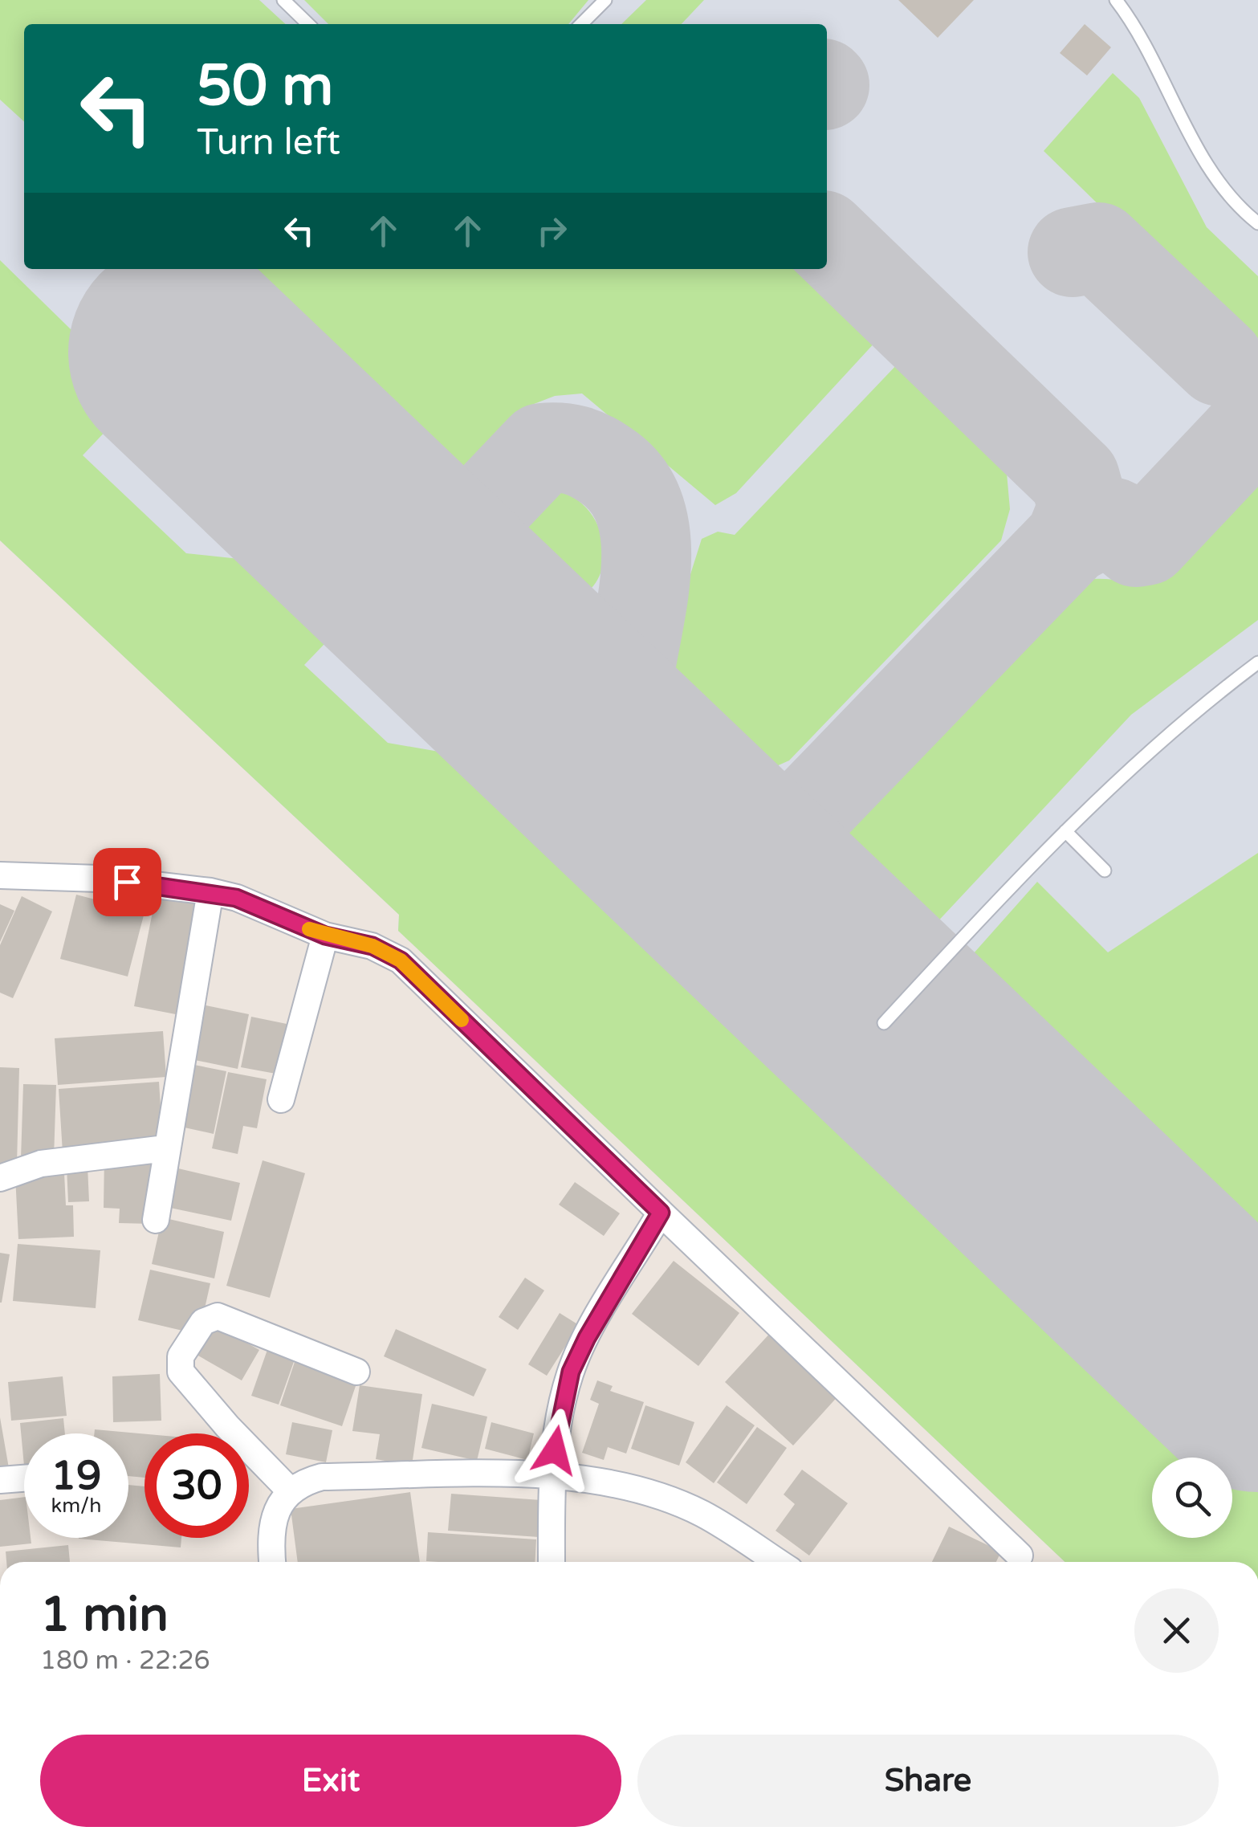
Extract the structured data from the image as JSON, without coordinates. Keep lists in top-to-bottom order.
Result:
{
  "page": {
    "turn": ["50 m", "Turn left"],
    "speed": "19 km/h",
    "limit": "30",
    "heading": ["1 min", "180 m · 22:26"],
    "buttons": ["Exit", "Share"]
  }
}
